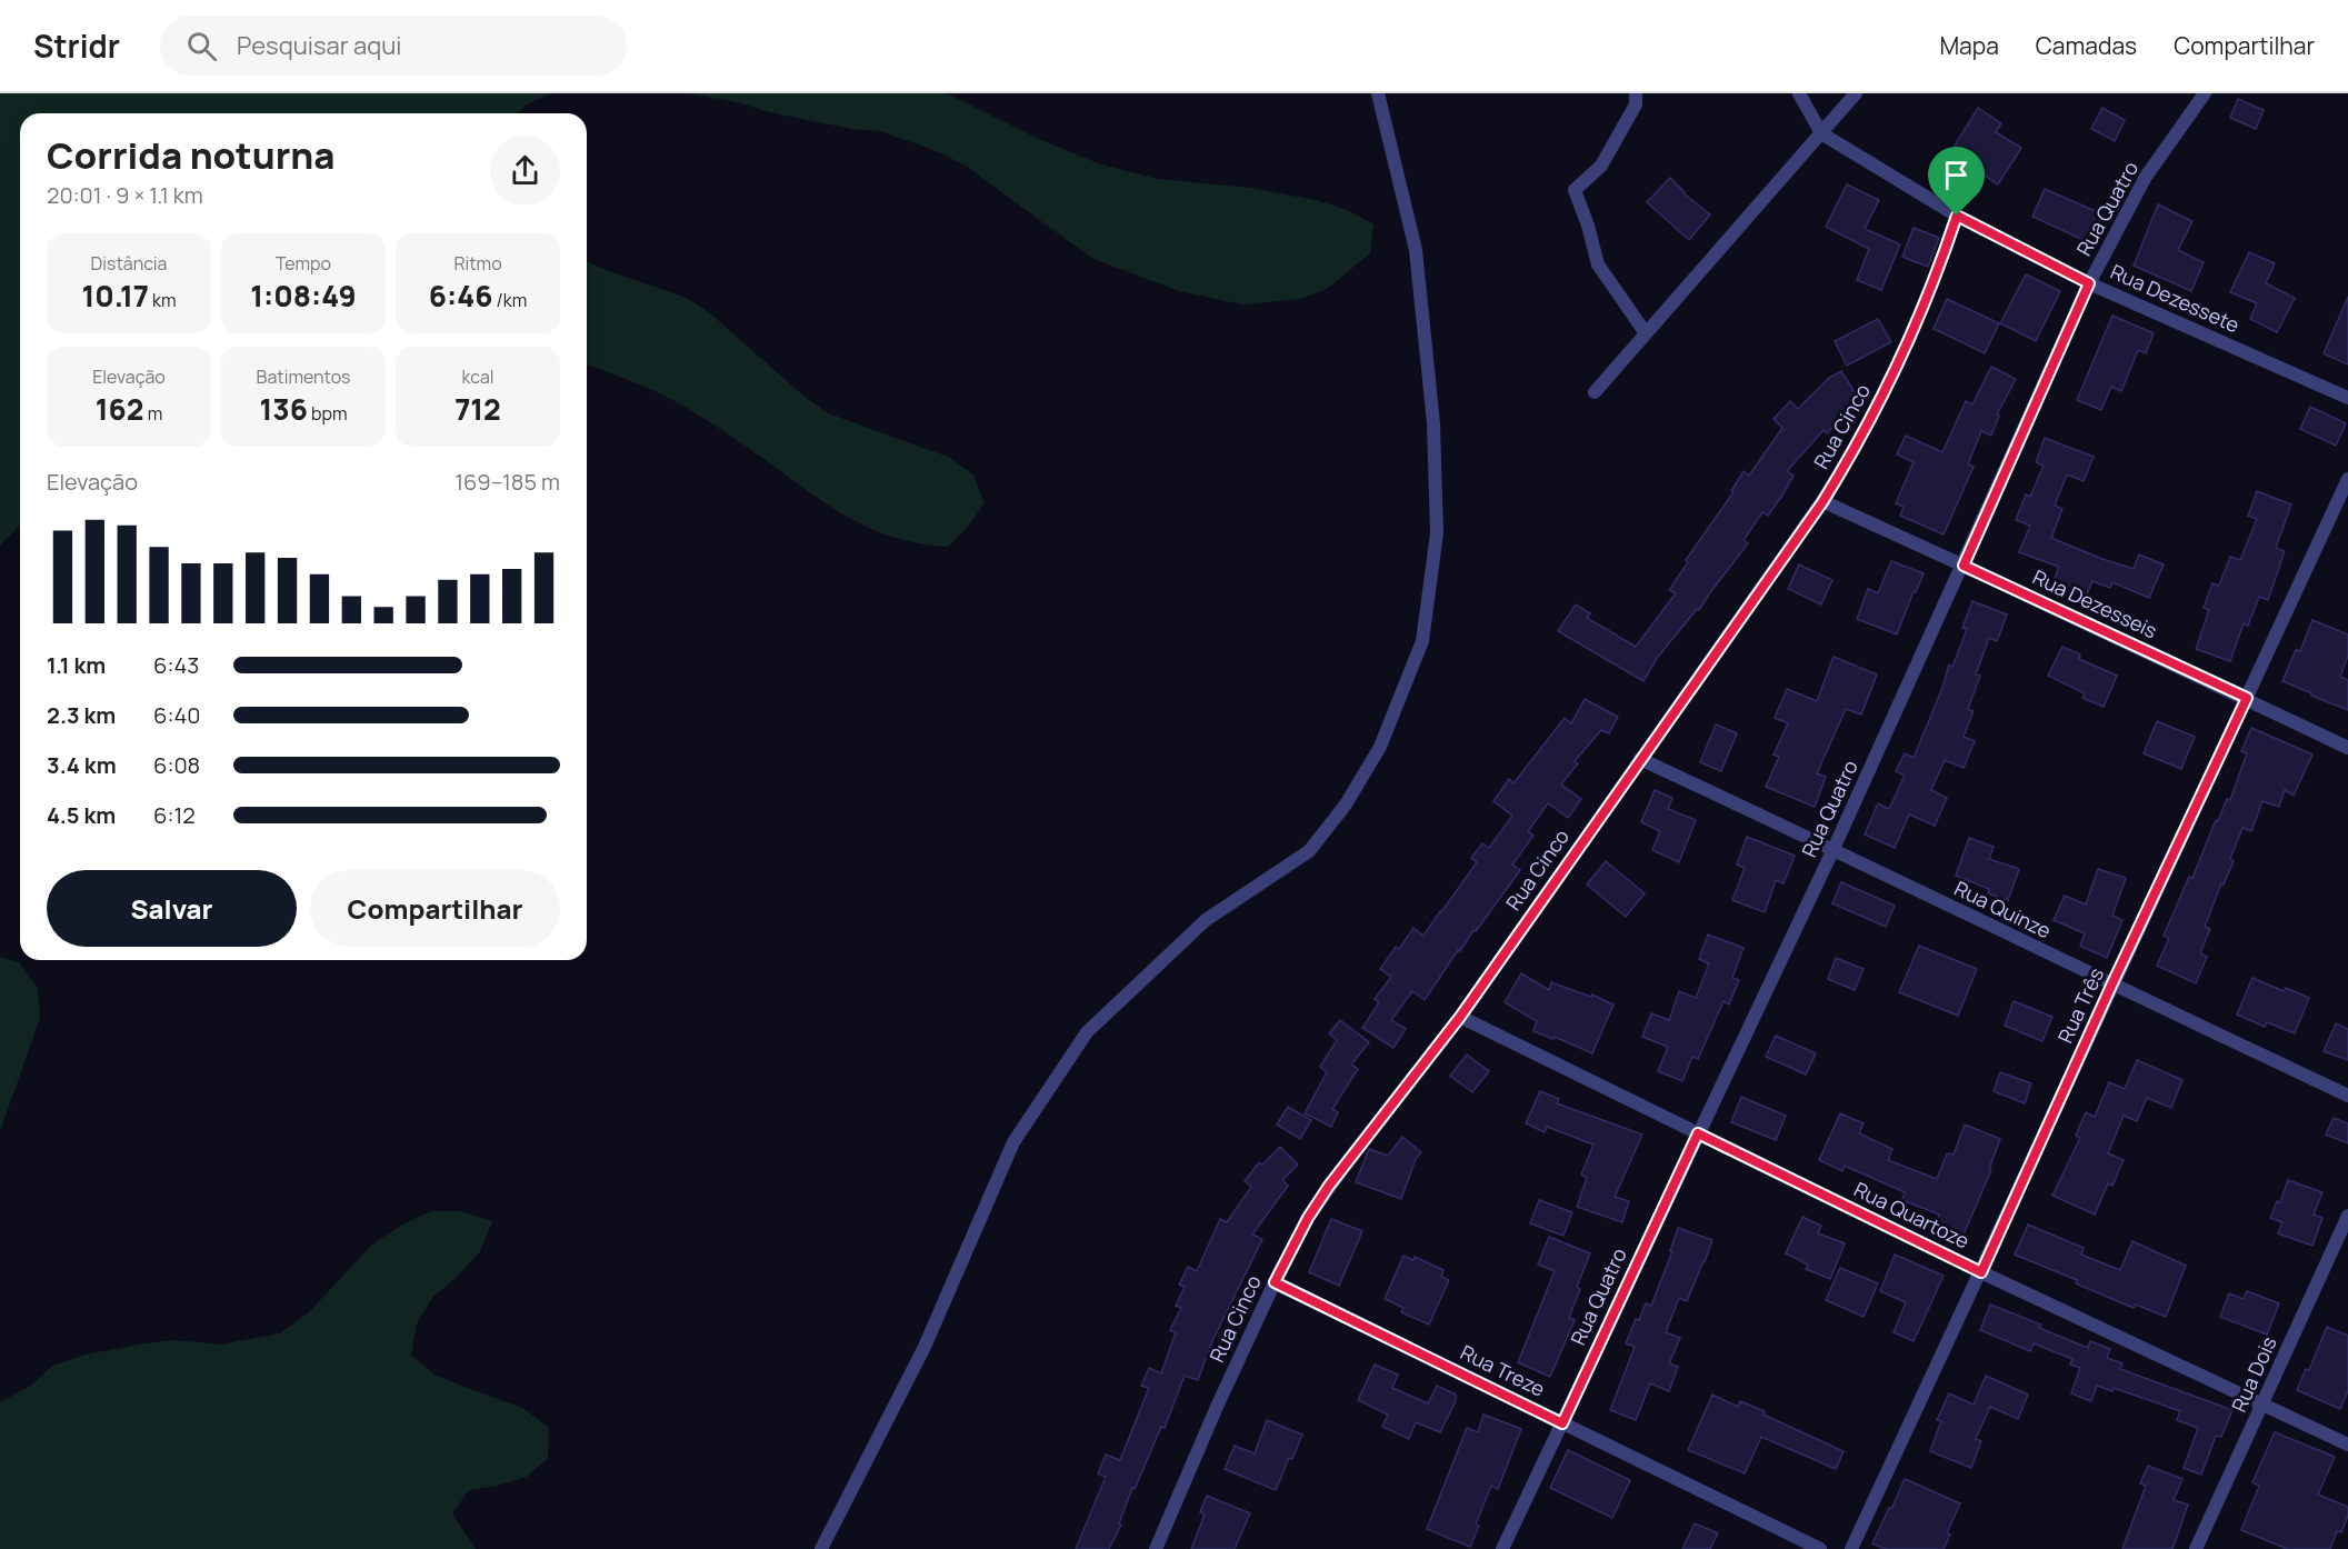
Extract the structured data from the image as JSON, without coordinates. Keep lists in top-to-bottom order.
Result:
{
  "streets": {
    "street": [
      "Rua Quatro",
      "Rua Dezessete",
      "Rua Cinco",
      "Rua Dezesseis",
      "Rua Quinze",
      "Rua Três",
      "Rua Quartoze",
      "Rua Treze",
      "Rua Dois"
    ]
  },
  "crossings": [
    ["Rua Quatro", "Rua Dezessete"],
    ["Rua Quatro", "Rua Dezesseis"],
    ["Rua Quatro", "Rua Quinze"],
    ["Rua Quatro", "Rua Quartoze"],
    ["Rua Quatro", "Rua Treze"],
    ["Rua Dezessete", "Rua Cinco"],
    ["Rua Cinco", "Rua Dezesseis"],
    ["Rua Cinco", "Rua Quinze"],
    ["Rua Cinco", "Rua Quartoze"],
    ["Rua Cinco", "Rua Treze"],
    ["Rua Dezesseis", "Rua Três"],
    ["Rua Quinze", "Rua Três"],
    ["Rua Três", "Rua Quartoze"],
    ["Rua Quartoze", "Rua Dois"]
  ],
  "page": {
    "header": "Stridr",
    "search": "Pesquisar aqui",
    "nav": ["Mapa", "Camadas", "Compartilhar"],
    "heading": ["Corrida noturna", "20:01 · 9 × 1.1 km"],
    "stats": [
      ["Distância", "10.17 km"],
      ["Tempo", "1:08:49"],
      ["Ritmo", "6:46 /km"],
      ["Elevação", "162 m"],
      ["Batimentos", "136 bpm"],
      ["kcal", "712"]
    ],
    "chart": ["Elevação", "169–185 m"],
    "list": [
      {
        "name": "1.1 km",
        "note": "6:43"
      },
      {
        "name": "2.3 km",
        "note": "6:40"
      },
      {
        "name": "3.4 km",
        "note": "6:08"
      },
      {
        "name": "4.5 km",
        "note": "6:12"
      }
    ],
    "buttons": ["Salvar", "Compartilhar"]
  }
}
